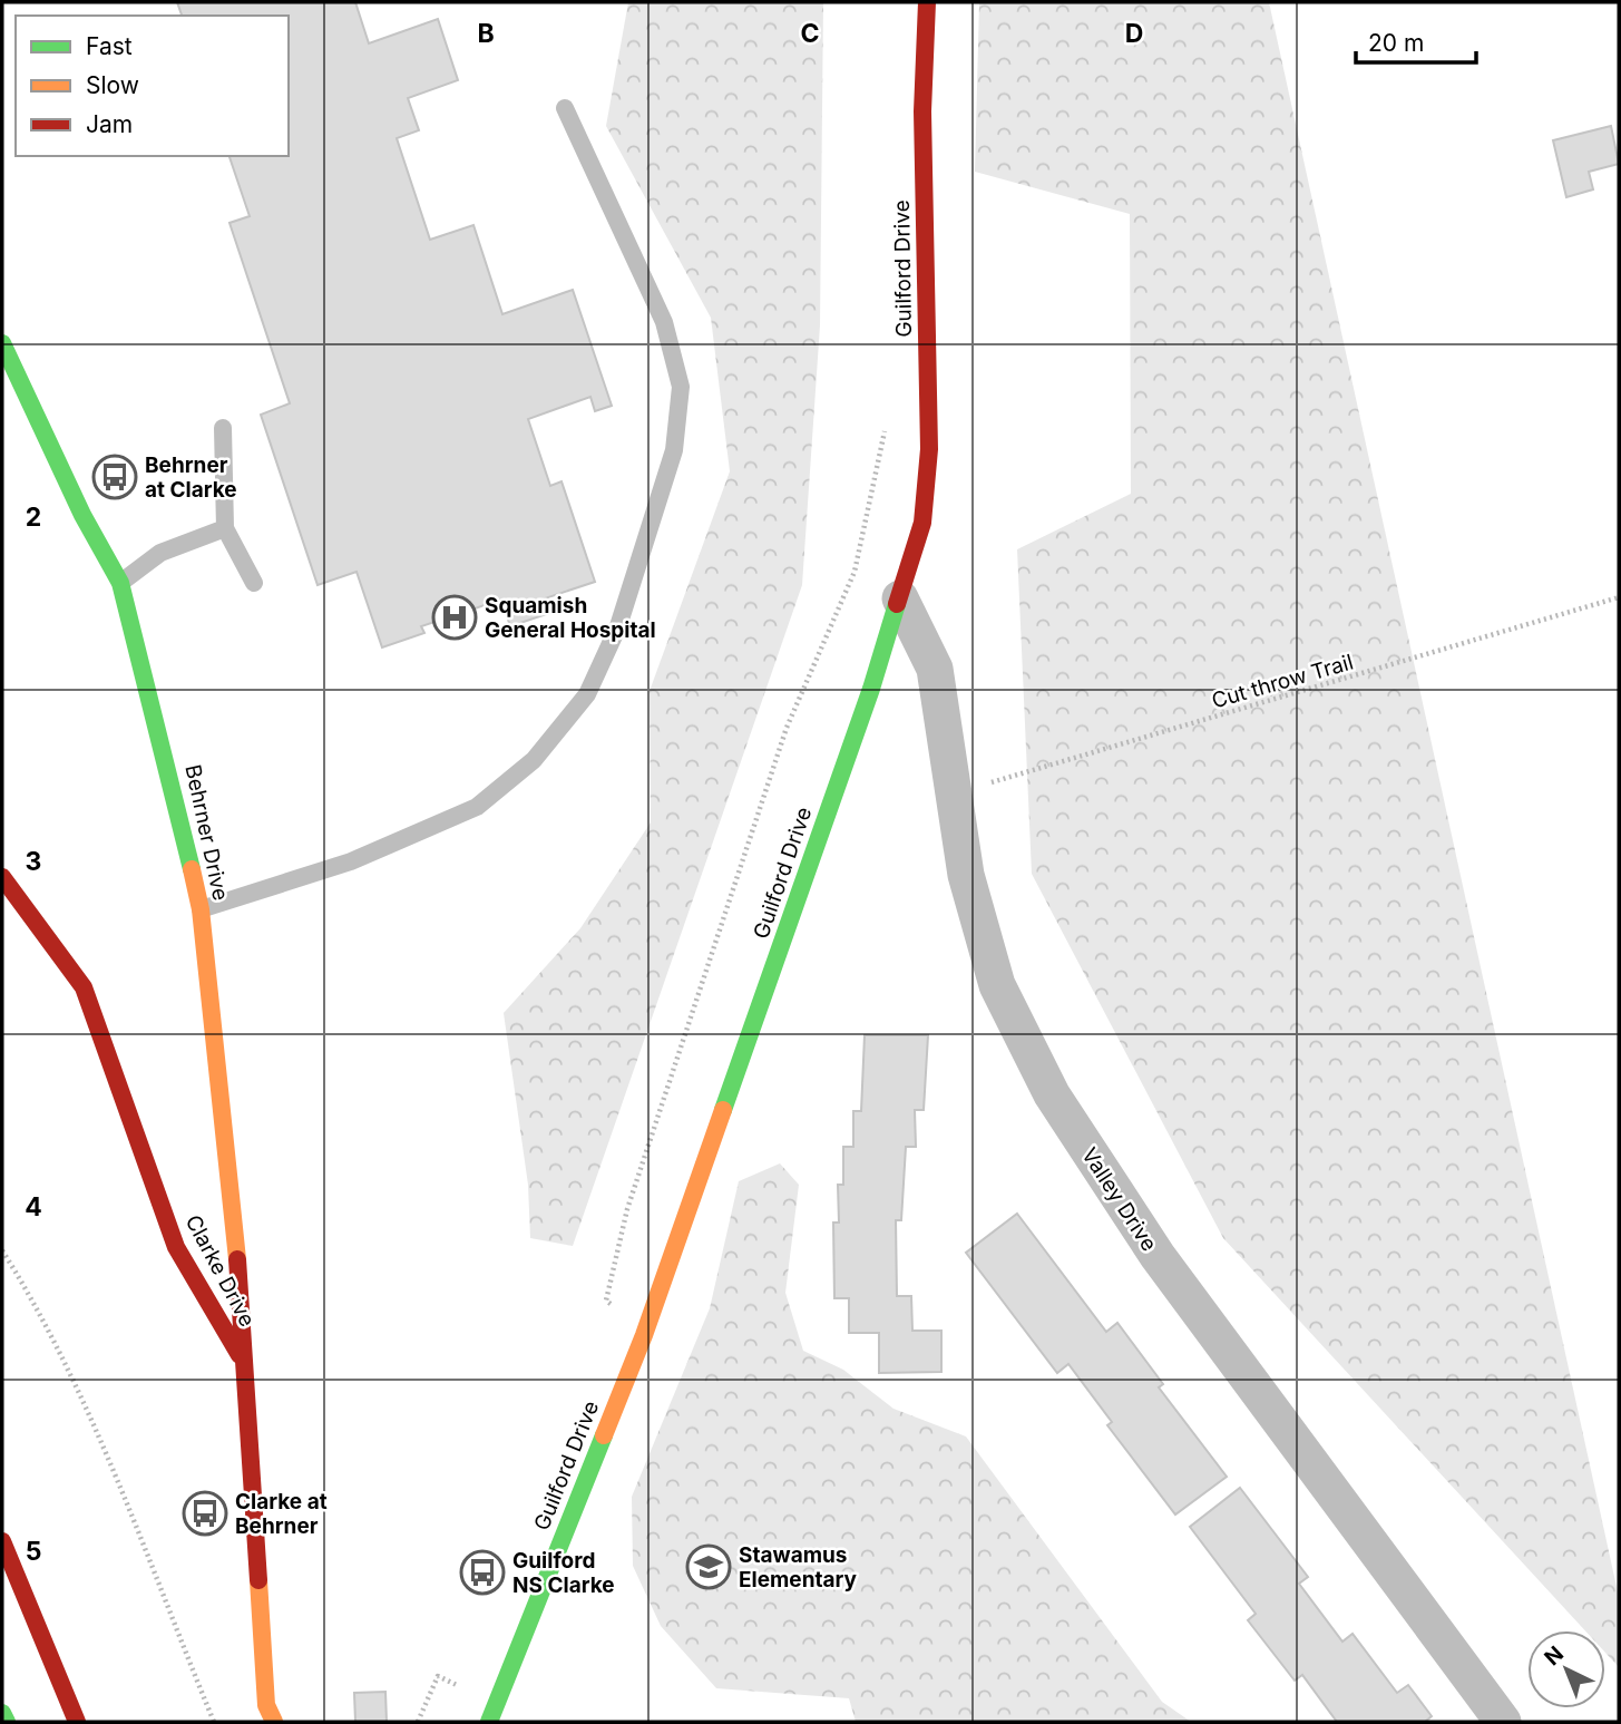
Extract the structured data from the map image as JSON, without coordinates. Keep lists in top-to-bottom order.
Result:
{
  "streets": {
    "main road": ["Guilford Drive", "Behrner Drive", "Clarke Drive"],
    "street": ["Valley Drive"],
    "path": ["Cut throw Trail"]
  },
  "crossings": [
    ["Guilford Drive", "Valley Drive"],
    ["Cut throw Trail", "Valley Drive"],
    ["Behrner Drive", "Clarke Drive"]
  ],
  "places": {
    "bus stop": ["Behrner at Clarke", "Clarke at Behrner", "Guilford NS Clarke"],
    "hospital": ["Squamish General Hospital"],
    "school or university": ["Stawamus Elementary"]
  },
  "legend": ["Fast", "Slow", "Jam"],
  "scale_bar": "20 m",
  "north": "top left",
  "grid": {
    "columns": ["B", "C", "D"],
    "rows": [
      "2",
      "3",
      "4",
      "5"
    ]
  }
}
